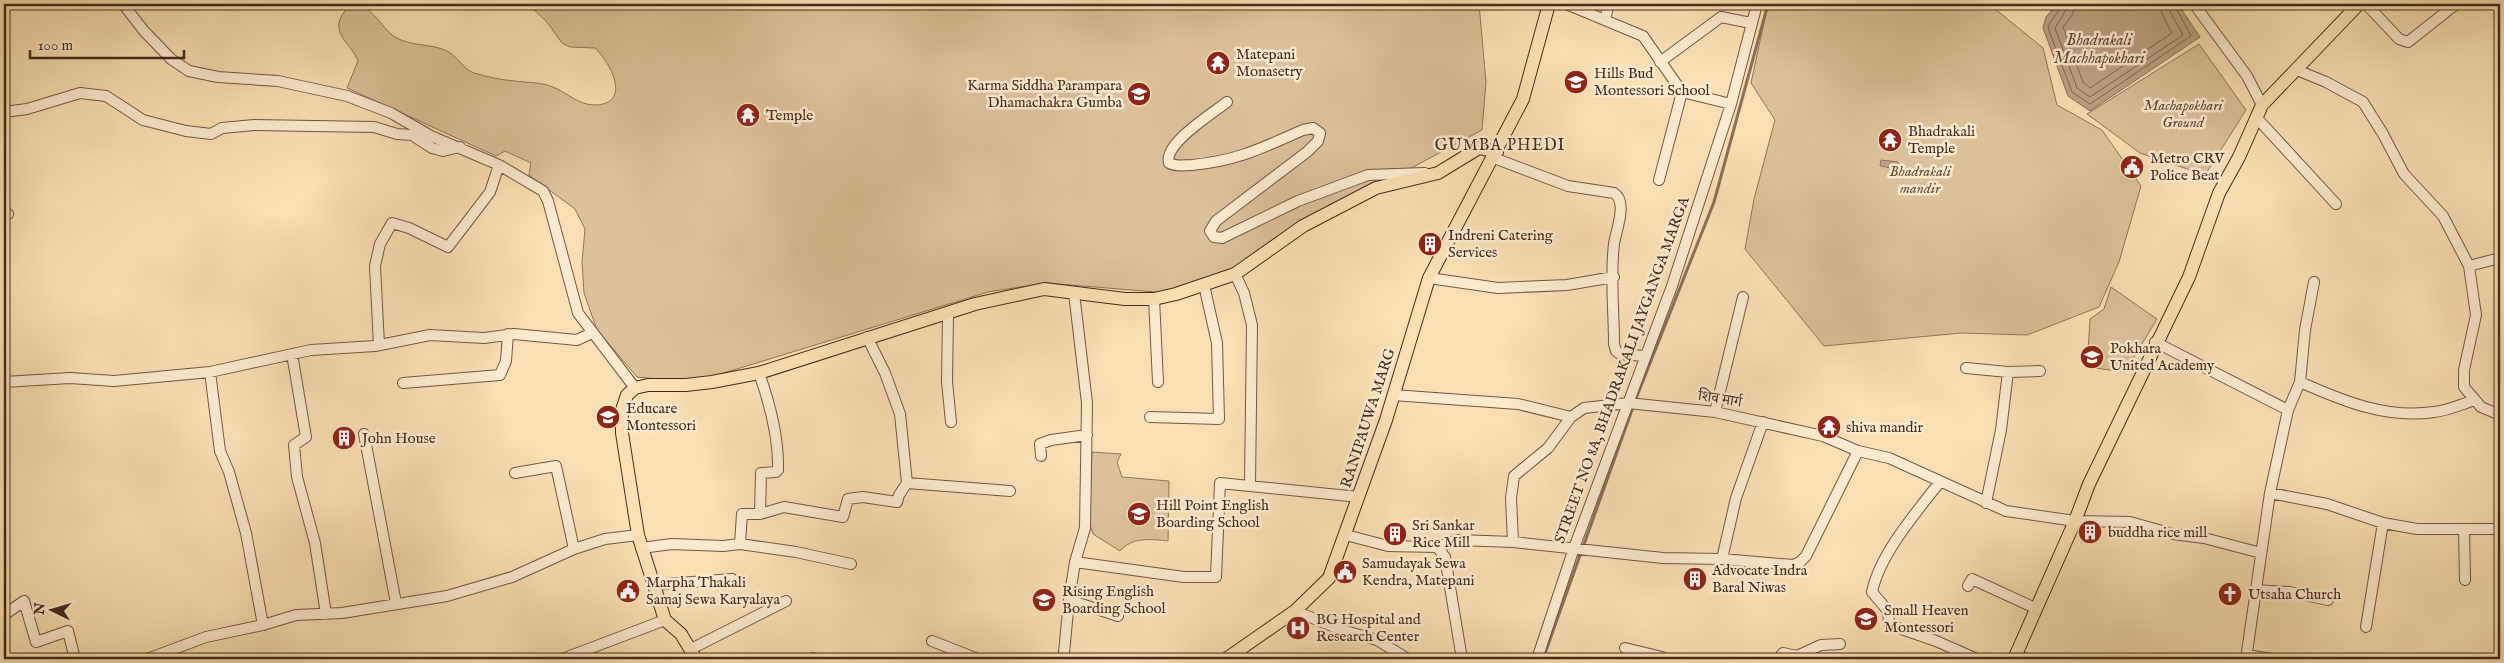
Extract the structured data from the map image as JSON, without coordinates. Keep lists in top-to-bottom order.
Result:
{
  "streets": {
    "main road": ["RANIPAUWA MARG"],
    "street": ["STREET NO 8A, BHADRAKALI JAYGANGA MARGA", "शिव मार्ग"]
  },
  "crossings": [
    ["STREET NO 8A, BHADRAKALI JAYGANGA MARGA", "शिव मार्ग"]
  ],
  "districts": ["GUMBA PHEDI"],
  "water": ["Bhadrakali Machhapokhari"],
  "parks": ["Machapokhari Ground", "Bhadrakali mandir"],
  "places": {
    "temple": [
      "Matepani Monasetry",
      "Temple",
      "Bhadrakali Temple",
      "shiva mandir"
    ],
    "school or university": [
      "Hills Bud Montessori School",
      "Karma Siddha Parampara Dhamachakra Gumba",
      "Pokhara United Academy",
      "Educare Montessori",
      "Hill Point English Boarding School",
      "Rising English Boarding School",
      "Small Heaven Montessori"
    ],
    "public building": ["Metro CRV Police Beat", "Samudayak Sewa Kendra, Matepani", "Marpha Thakali Samaj Sewa Karyalaya"],
    "building": [
      "Indreni Catering Services",
      "John House",
      "buddha rice mill",
      "Sri Sankar Rice Mill",
      "Advocate Indra Baral Niwas"
    ],
    "church": ["Utsaha Church"],
    "hospital": ["BG Hospital and Research Center"]
  },
  "scale_bar": "100 m",
  "north": "left"
}
